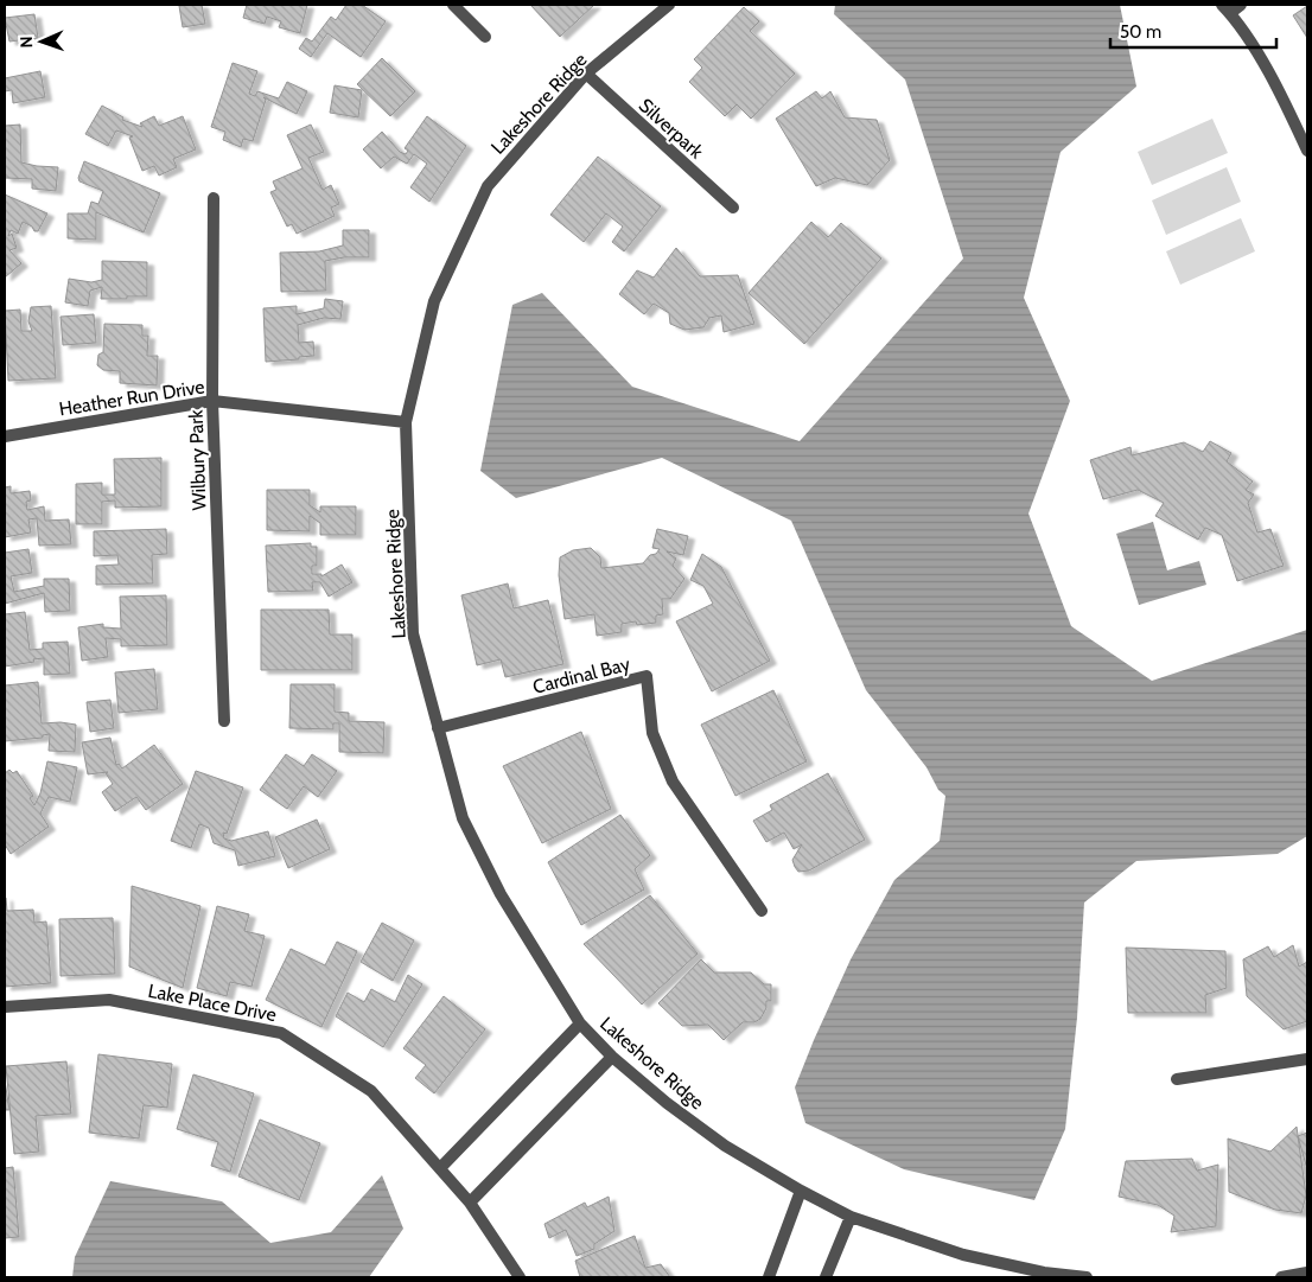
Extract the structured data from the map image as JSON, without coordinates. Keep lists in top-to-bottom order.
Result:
{
  "streets": {
    "street": [
      "Lakeshore Ridge",
      "Silverpark",
      "Heather Run Drive",
      "Wilbury Park",
      "Cardinal Bay",
      "Lake Place Drive"
    ]
  },
  "crossings": [
    ["Lakeshore Ridge", "Silverpark"],
    ["Lakeshore Ridge", "Heather Run Drive"],
    ["Lakeshore Ridge", "Cardinal Bay"],
    ["Heather Run Drive", "Wilbury Park"]
  ],
  "scale_bar": "50 m",
  "north": "left"
}
